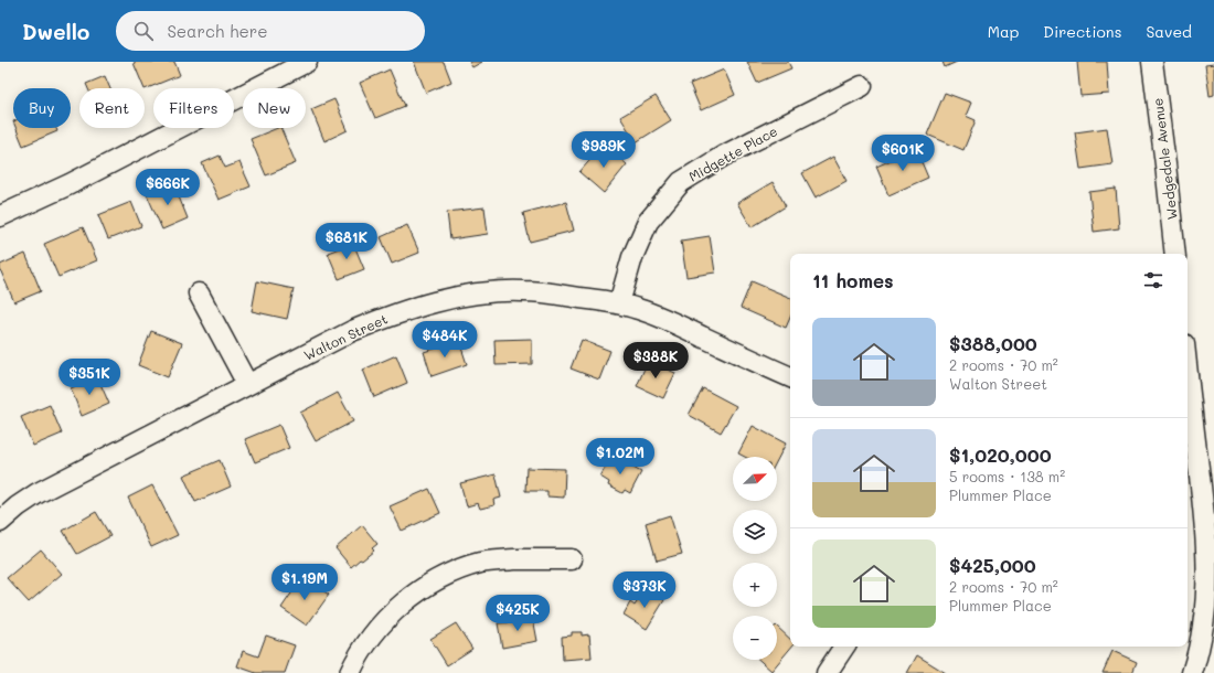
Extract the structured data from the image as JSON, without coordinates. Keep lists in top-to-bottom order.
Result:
{
  "streets": {
    "street": ["Midgette Place", "Wedgedale Avenue", "Walton Street"]
  },
  "crossings": [
    ["Midgette Place", "Walton Street"]
  ],
  "north": "top right",
  "page": {
    "header": "Dwello",
    "search": "Search here",
    "nav": ["Map", "Directions", "Saved"],
    "chip": [
      "Buy",
      "Rent",
      "Filters",
      "New"
    ],
    "price": [
      "$989K",
      "$601K",
      "$666K",
      "$681K",
      "$484K",
      "$388K",
      "$351K",
      "$1.02M",
      "$1.19M",
      "$373K",
      "$425K"
    ],
    "heading": "11 homes",
    "list": [
      {
        "name": "$388,000",
        "note": "2 rooms · 70 m² · Walton Street"
      },
      {
        "name": "$1,020,000",
        "note": "5 rooms · 138 m² · Plummer Place"
      },
      {
        "name": "$425,000",
        "note": "2 rooms · 70 m² · Plummer Place"
      }
    ],
    "map_buttons": ["+", "−"]
  }
}
